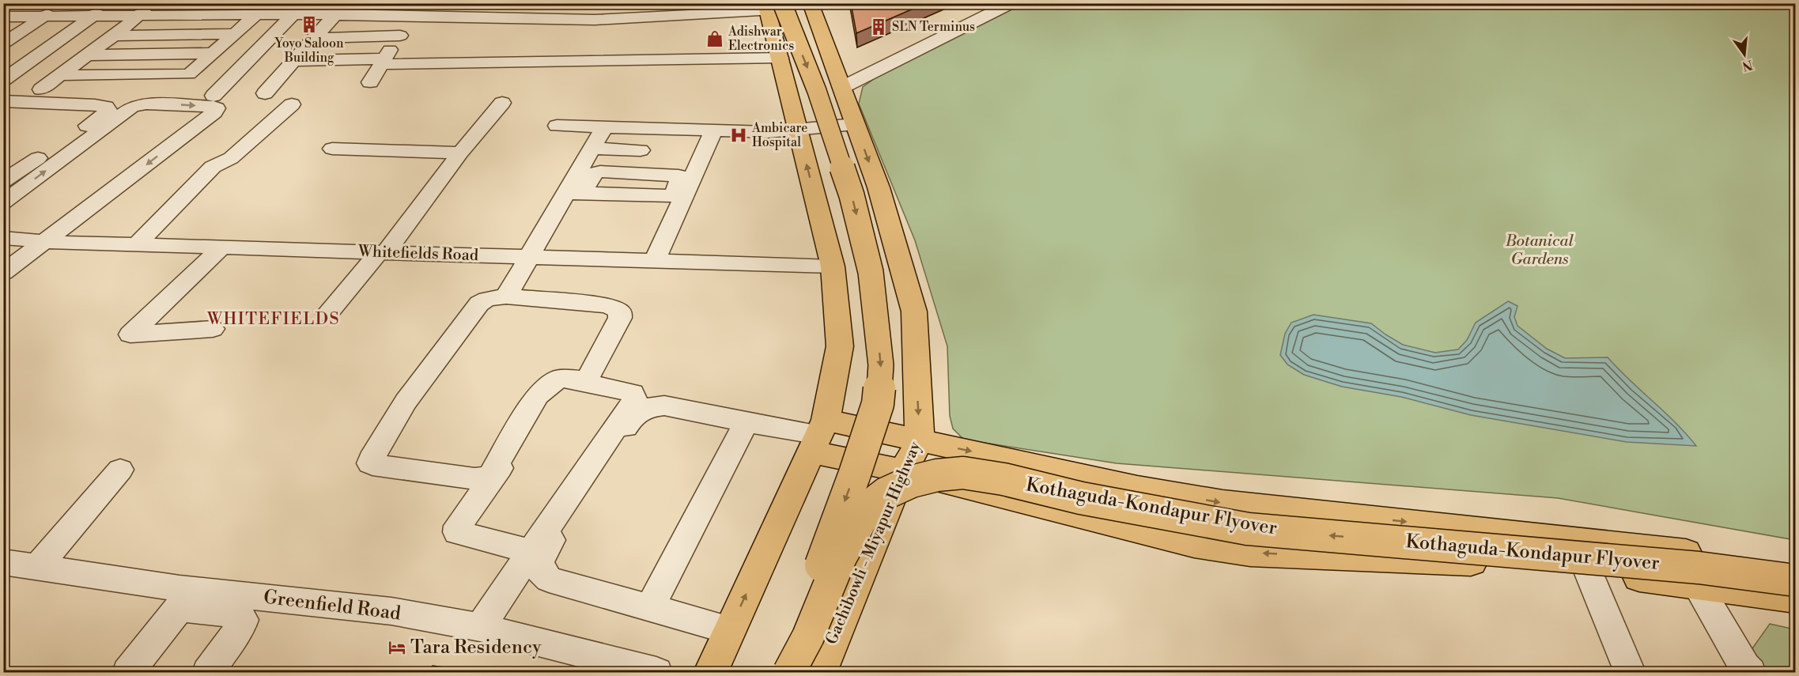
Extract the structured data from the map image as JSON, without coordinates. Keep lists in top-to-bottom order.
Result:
{
  "streets": {
    "main road": ["Kothaguda-Kondapur Flyover", "Gachibowli - Miyapur Highway"],
    "street": ["Whitefields Road", "Greenfield Road"]
  },
  "districts": ["WHITEFIELDS"],
  "parks": ["Botanical Gardens"],
  "places": {
    "building": ["Yoyo Saloon Building", "SLN Terminus"],
    "shop": ["Adishwar Electronics"],
    "hospital": ["Ambicare Hospital"],
    "hotel": ["Tara Residency"]
  },
  "north": "bottom"
}
